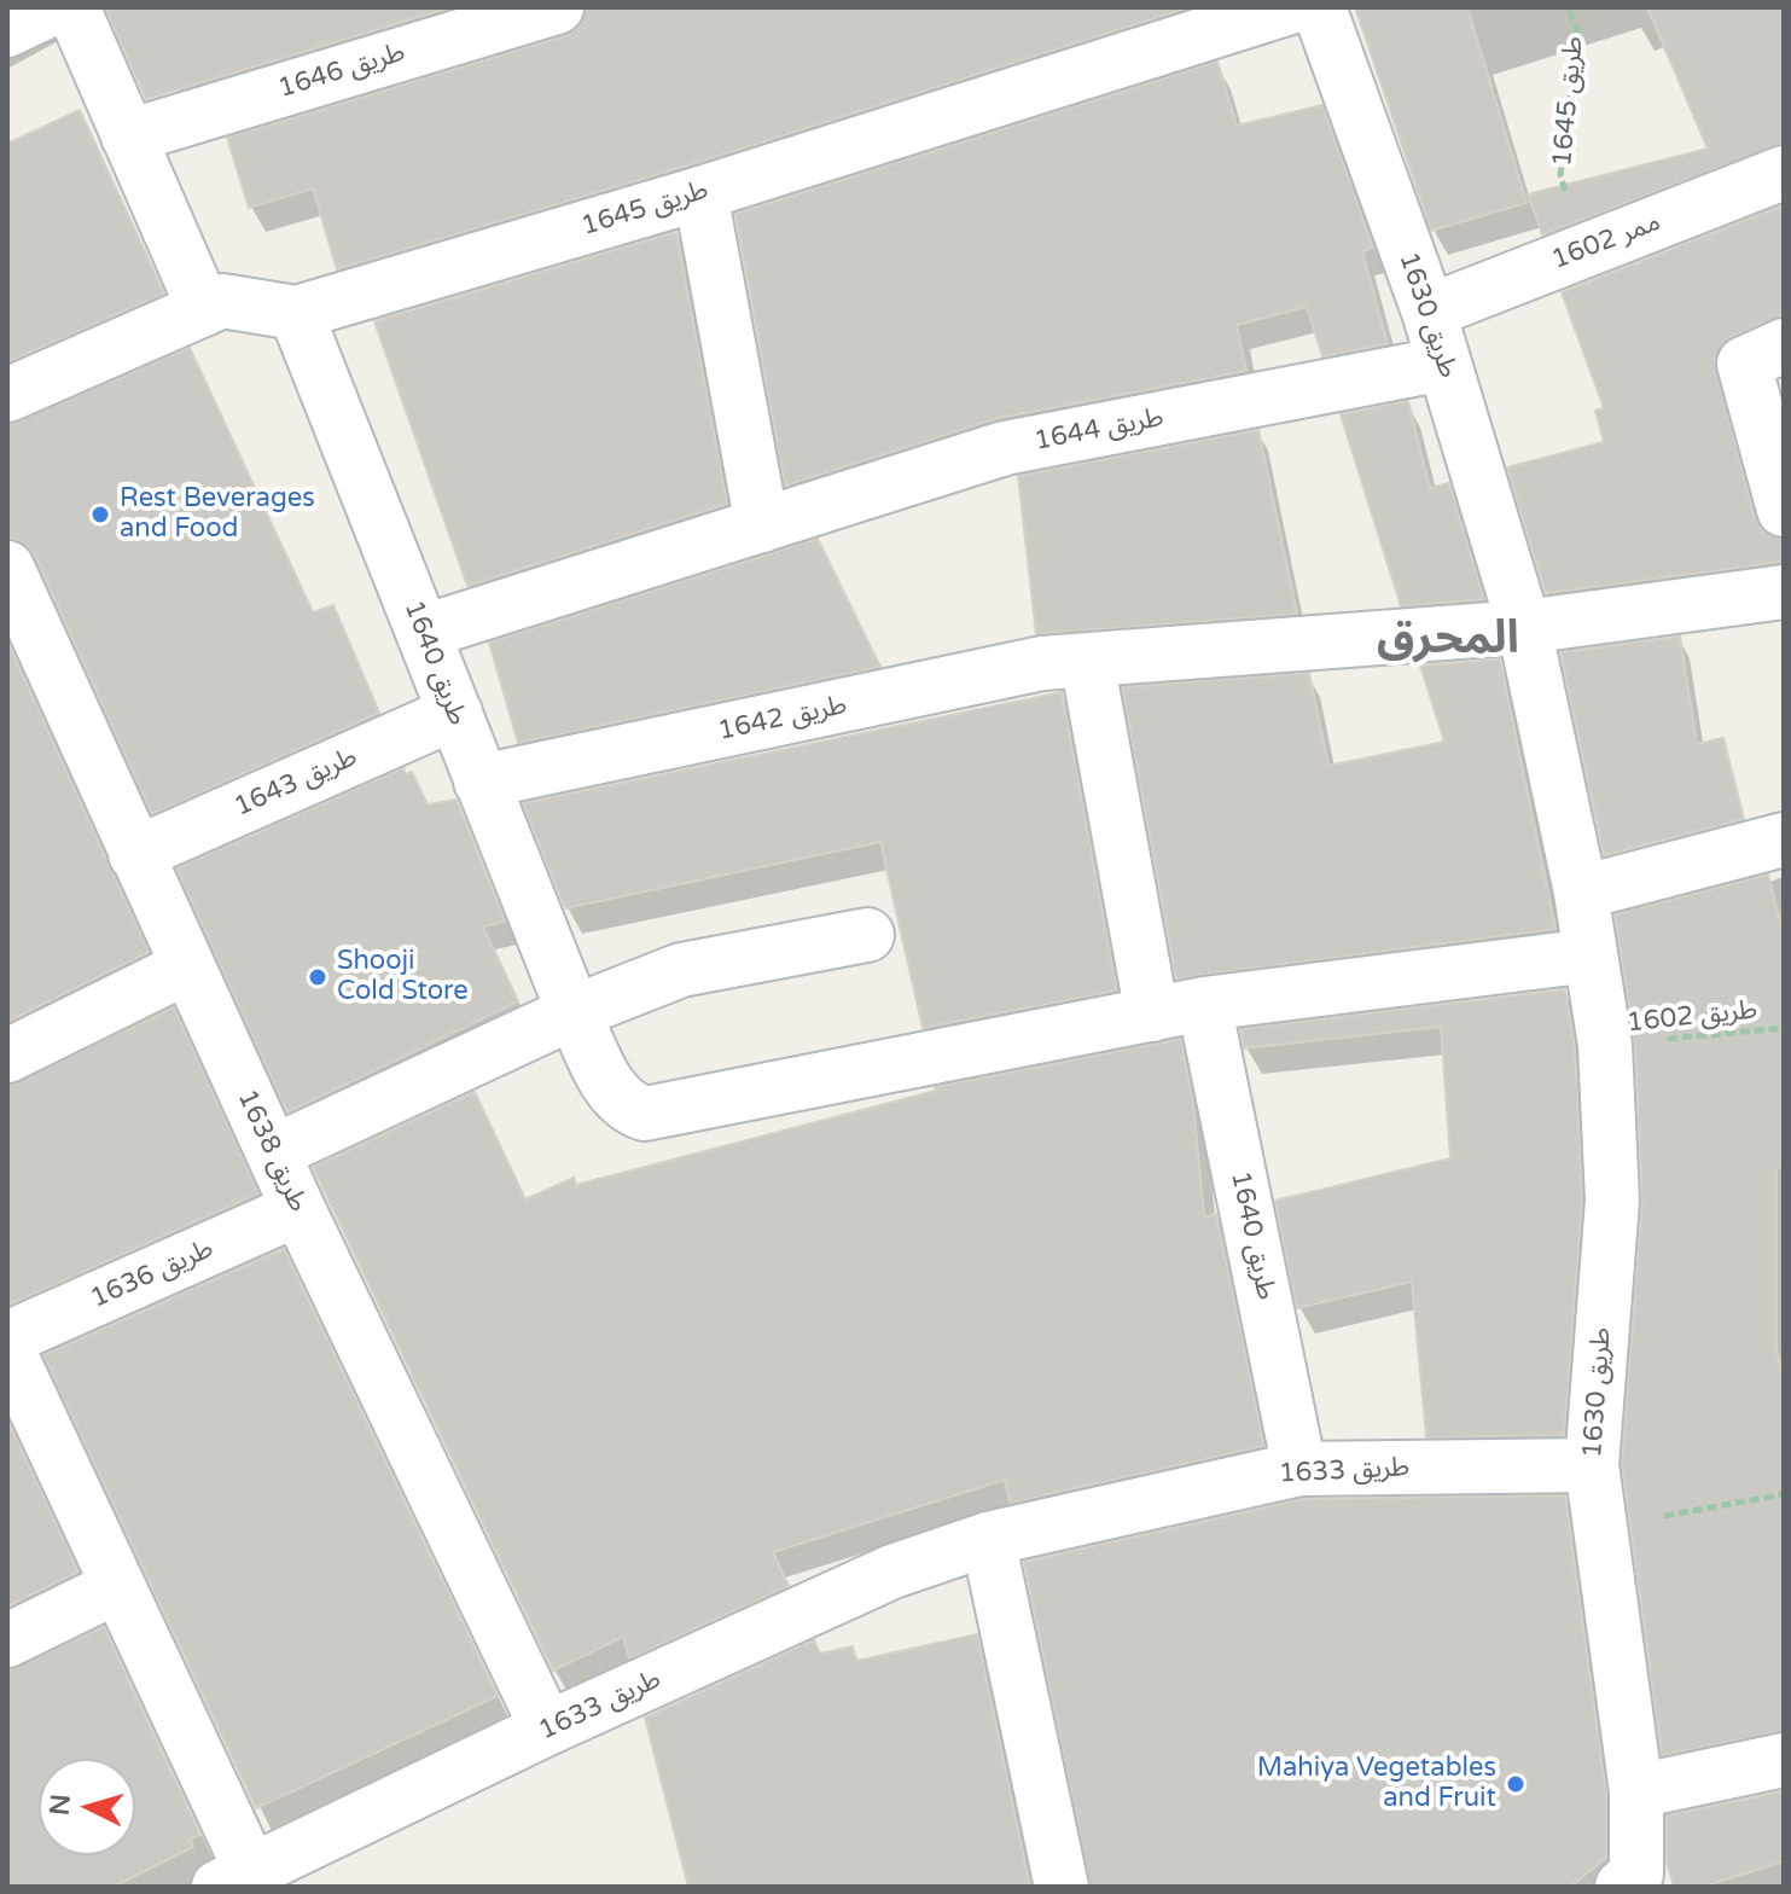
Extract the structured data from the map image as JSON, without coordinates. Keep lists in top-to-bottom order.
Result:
{
  "streets": {
    "street": [
      "طريق 1646",
      "طريق 1645",
      "ممر 1602",
      "طريق 1630",
      "طريق 1644",
      "طريق 1640",
      "طريق 1642",
      "طريق 1643",
      "طريق 1638",
      "طريق 1636",
      "طريق 1633"
    ],
    "path": ["طريق 1602"]
  },
  "crossings": [
    ["طريق 1645", "ممر 1602"],
    ["طريق 1645", "طريق 1640"],
    ["ممر 1602", "طريق 1630"],
    ["طريق 1630", "طريق 1644"],
    ["طريق 1630", "طريق 1640"],
    ["طريق 1630", "طريق 1642"],
    ["طريق 1630", "طريق 1602"],
    ["طريق 1630", "طريق 1633"],
    ["طريق 1644", "طريق 1640"],
    ["طريق 1640", "طريق 1642"],
    ["طريق 1640", "طريق 1643"],
    ["طريق 1640", "طريق 1633"],
    ["طريق 1643", "طريق 1638"],
    ["طريق 1638", "طريق 1636"],
    ["طريق 1638", "طريق 1633"]
  ],
  "districts": ["المحرق"],
  "places": ["Rest Beverages and Food", "Shooji Cold Store", "Mahiya Vegetables and Fruit"],
  "north": "left"
}
